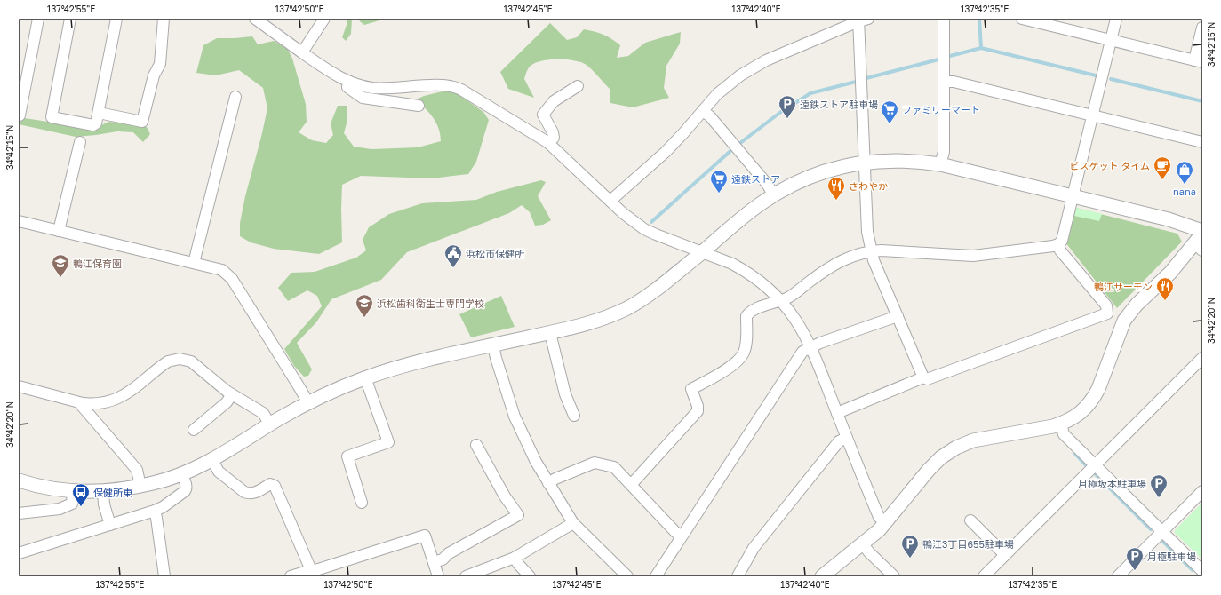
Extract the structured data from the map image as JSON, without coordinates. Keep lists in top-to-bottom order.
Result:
{
  "places": {
    "parking": [
      "遠鉄ストア駐車場",
      "月極坂本駐車場",
      "鴨江3丁目655駐車場",
      "月極駐車場"
    ],
    "supermarket": ["ファミリーマート", "遠鉄ストア"],
    "cafe": ["ビスケット タイム"],
    "shop": ["nana"],
    "restaurant": ["さわやか", "鴨江サーモン"],
    "public building": ["浜松市保健所"],
    "school or university": ["鴨江保育園", "浜松歯科衛生士専門学校"],
    "bus stop": ["保健所東"]
  },
  "coordinates": [
    "137°42'55\"E",
    "137°42'50\"E",
    "137°42'45\"E",
    "137°42'40\"E",
    "137°42'35\"E",
    "34°42'15\"N",
    "34°42'20\"N"
  ]
}
